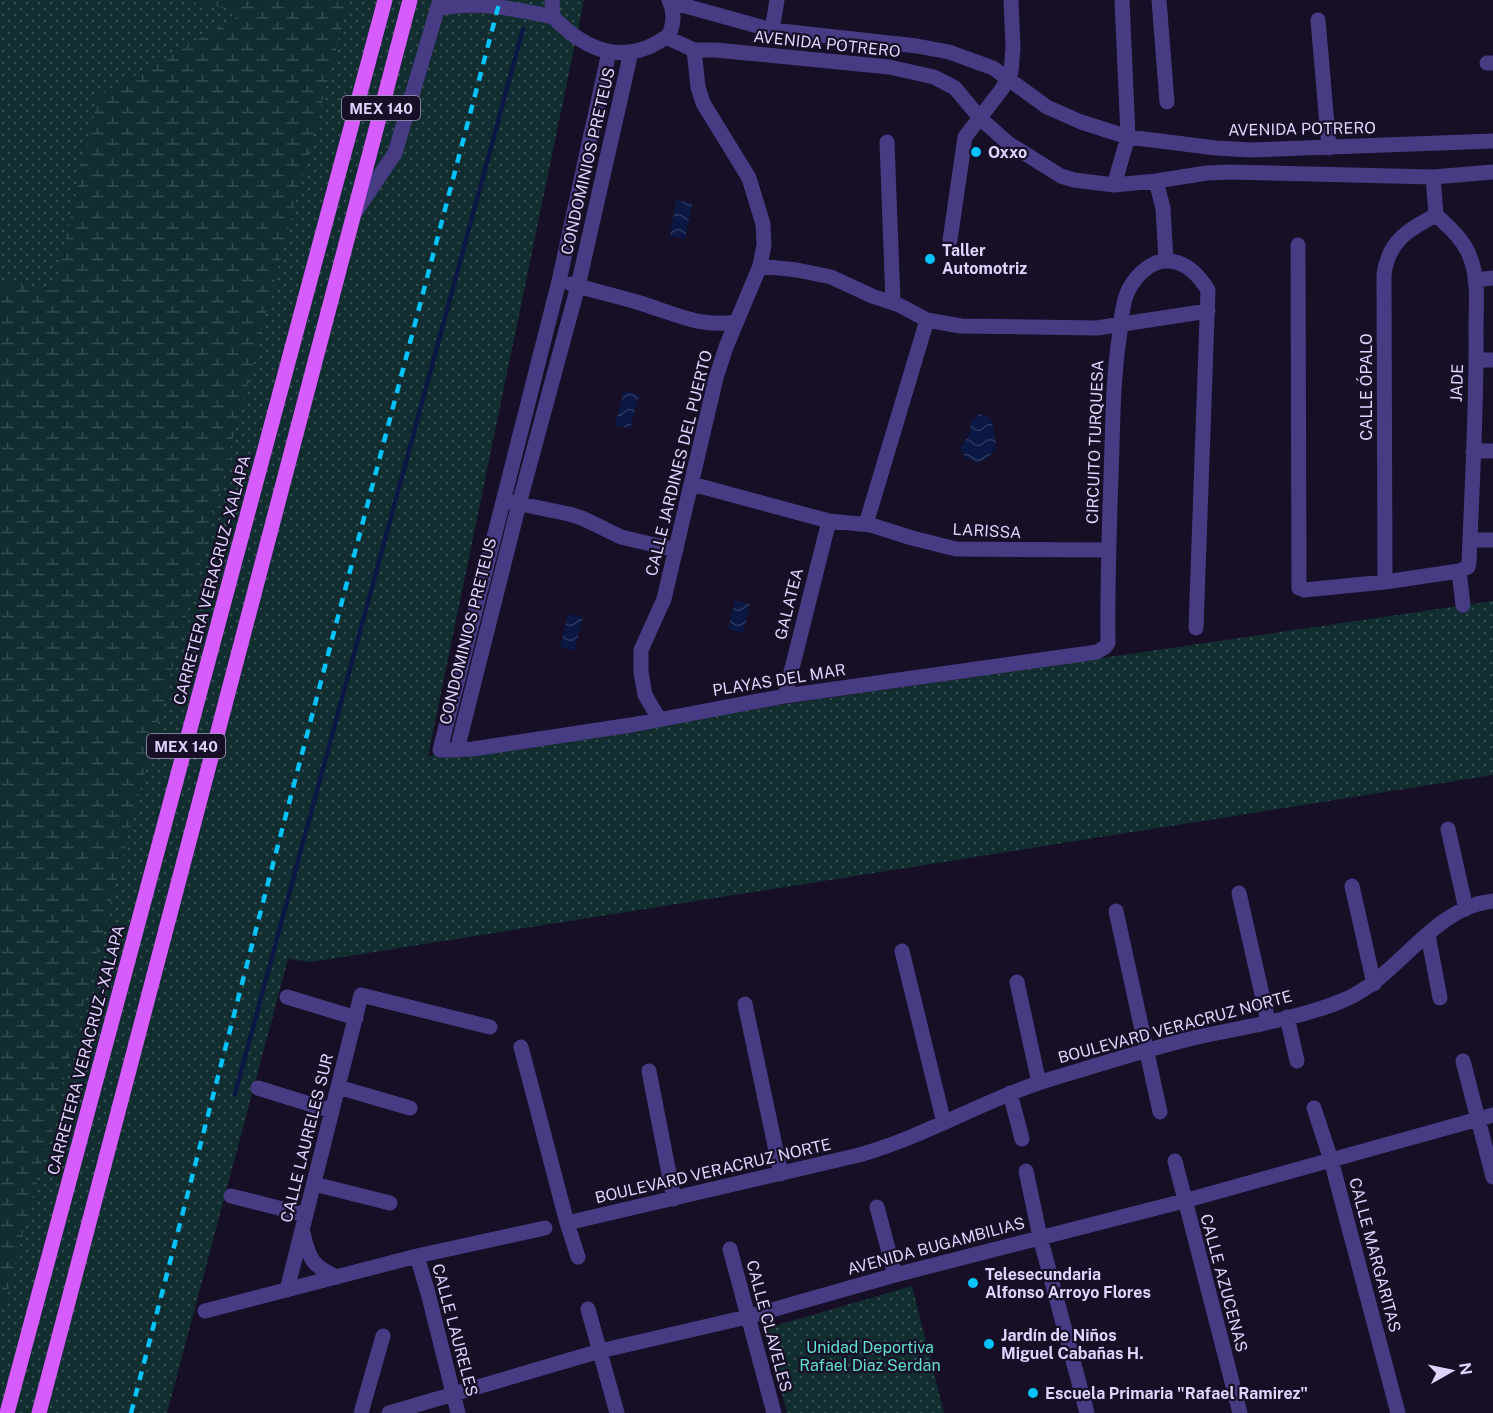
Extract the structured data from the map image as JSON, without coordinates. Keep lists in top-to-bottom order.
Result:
{
  "streets": {
    "main road": ["MEX 140", "CARRETERA VERACRUZ - XALAPA"],
    "street": [
      "AVENIDA POTRERO",
      "CONDOMINIOS PRETEUS",
      "JADE",
      "CALLE ÓPALO",
      "CIRCUITO TURQUESA",
      "CALLE JARDINES DEL PUERTO",
      "LARISSA",
      "GALATEA",
      "PLAYAS DEL MAR",
      "BOULEVARD VERACRUZ NORTE",
      "CALLE LAURELES SUR",
      "AVENIDA BUGAMBILIAS",
      "CALLE MARGARITAS",
      "CALLE AZUCENAS",
      "CALLE CLAVELES",
      "CALLE LAURELES"
    ]
  },
  "crossings": [
    ["AVENIDA POTRERO", "CALLE JARDINES DEL PUERTO"],
    ["CONDOMINIOS PRETEUS", "PLAYAS DEL MAR"],
    ["JADE", "CALLE ÓPALO"],
    ["CIRCUITO TURQUESA", "LARISSA"],
    ["CIRCUITO TURQUESA", "PLAYAS DEL MAR"],
    ["CALLE JARDINES DEL PUERTO", "LARISSA"],
    ["CALLE JARDINES DEL PUERTO", "PLAYAS DEL MAR"],
    ["LARISSA", "GALATEA"],
    ["GALATEA", "PLAYAS DEL MAR"],
    ["AVENIDA BUGAMBILIAS", "CALLE MARGARITAS"],
    ["AVENIDA BUGAMBILIAS", "CALLE AZUCENAS"],
    ["AVENIDA BUGAMBILIAS", "CALLE CLAVELES"],
    ["AVENIDA BUGAMBILIAS", "CALLE LAURELES"]
  ],
  "parks": ["Unidad Deportiva Rafael Diaz Serdan"],
  "places": [
    "Oxxo",
    "Taller Automotriz",
    "Telesecundaria Alfonso Arroyo Flores",
    "Jardín de Niños Miguel Cabañas H.",
    "Escuela Primaria \"Rafael Ramirez\""
  ],
  "north": "right"
}
